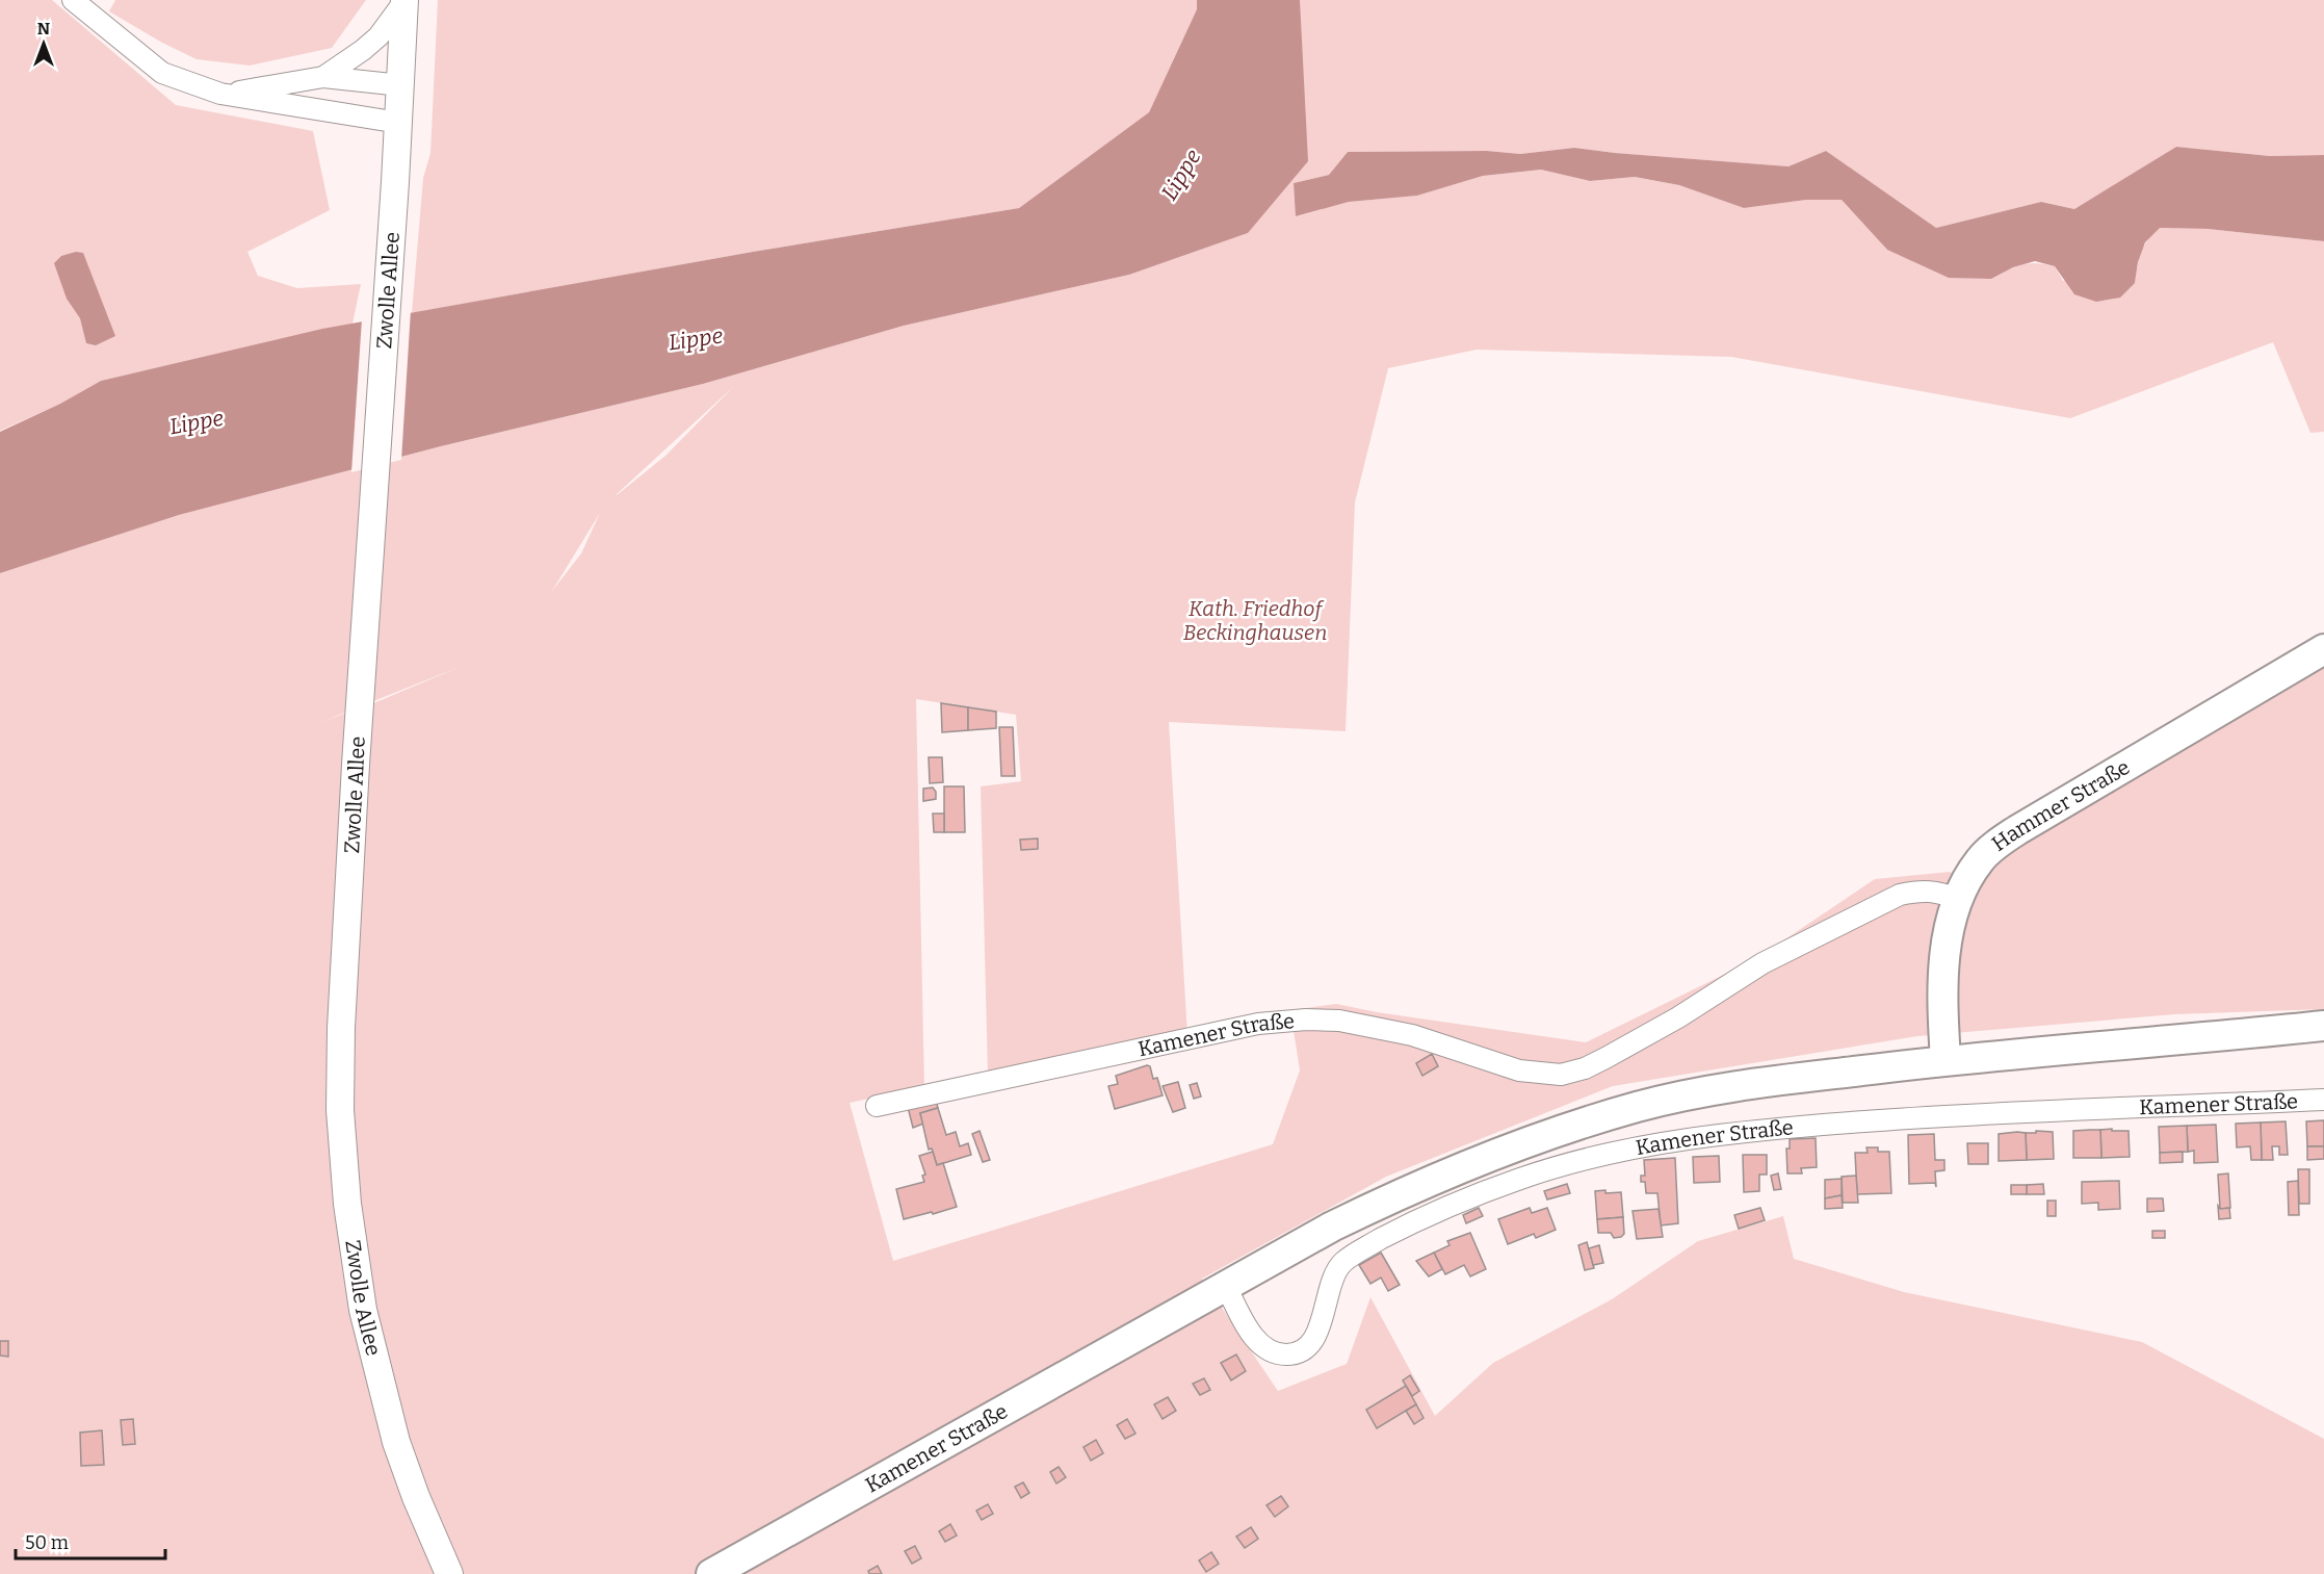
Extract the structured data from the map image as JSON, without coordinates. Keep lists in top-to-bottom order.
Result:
{
  "streets": {
    "main road": ["Hammer Straße", "Kamener Straße"],
    "street": ["Zwolle Allee"]
  },
  "crossings": [
    ["Hammer Straße", "Kamener Straße"]
  ],
  "water": ["Lippe"],
  "parks": ["Kath. Friedhof Beckinghausen"],
  "scale_bar": "50 m",
  "north": "top"
}
